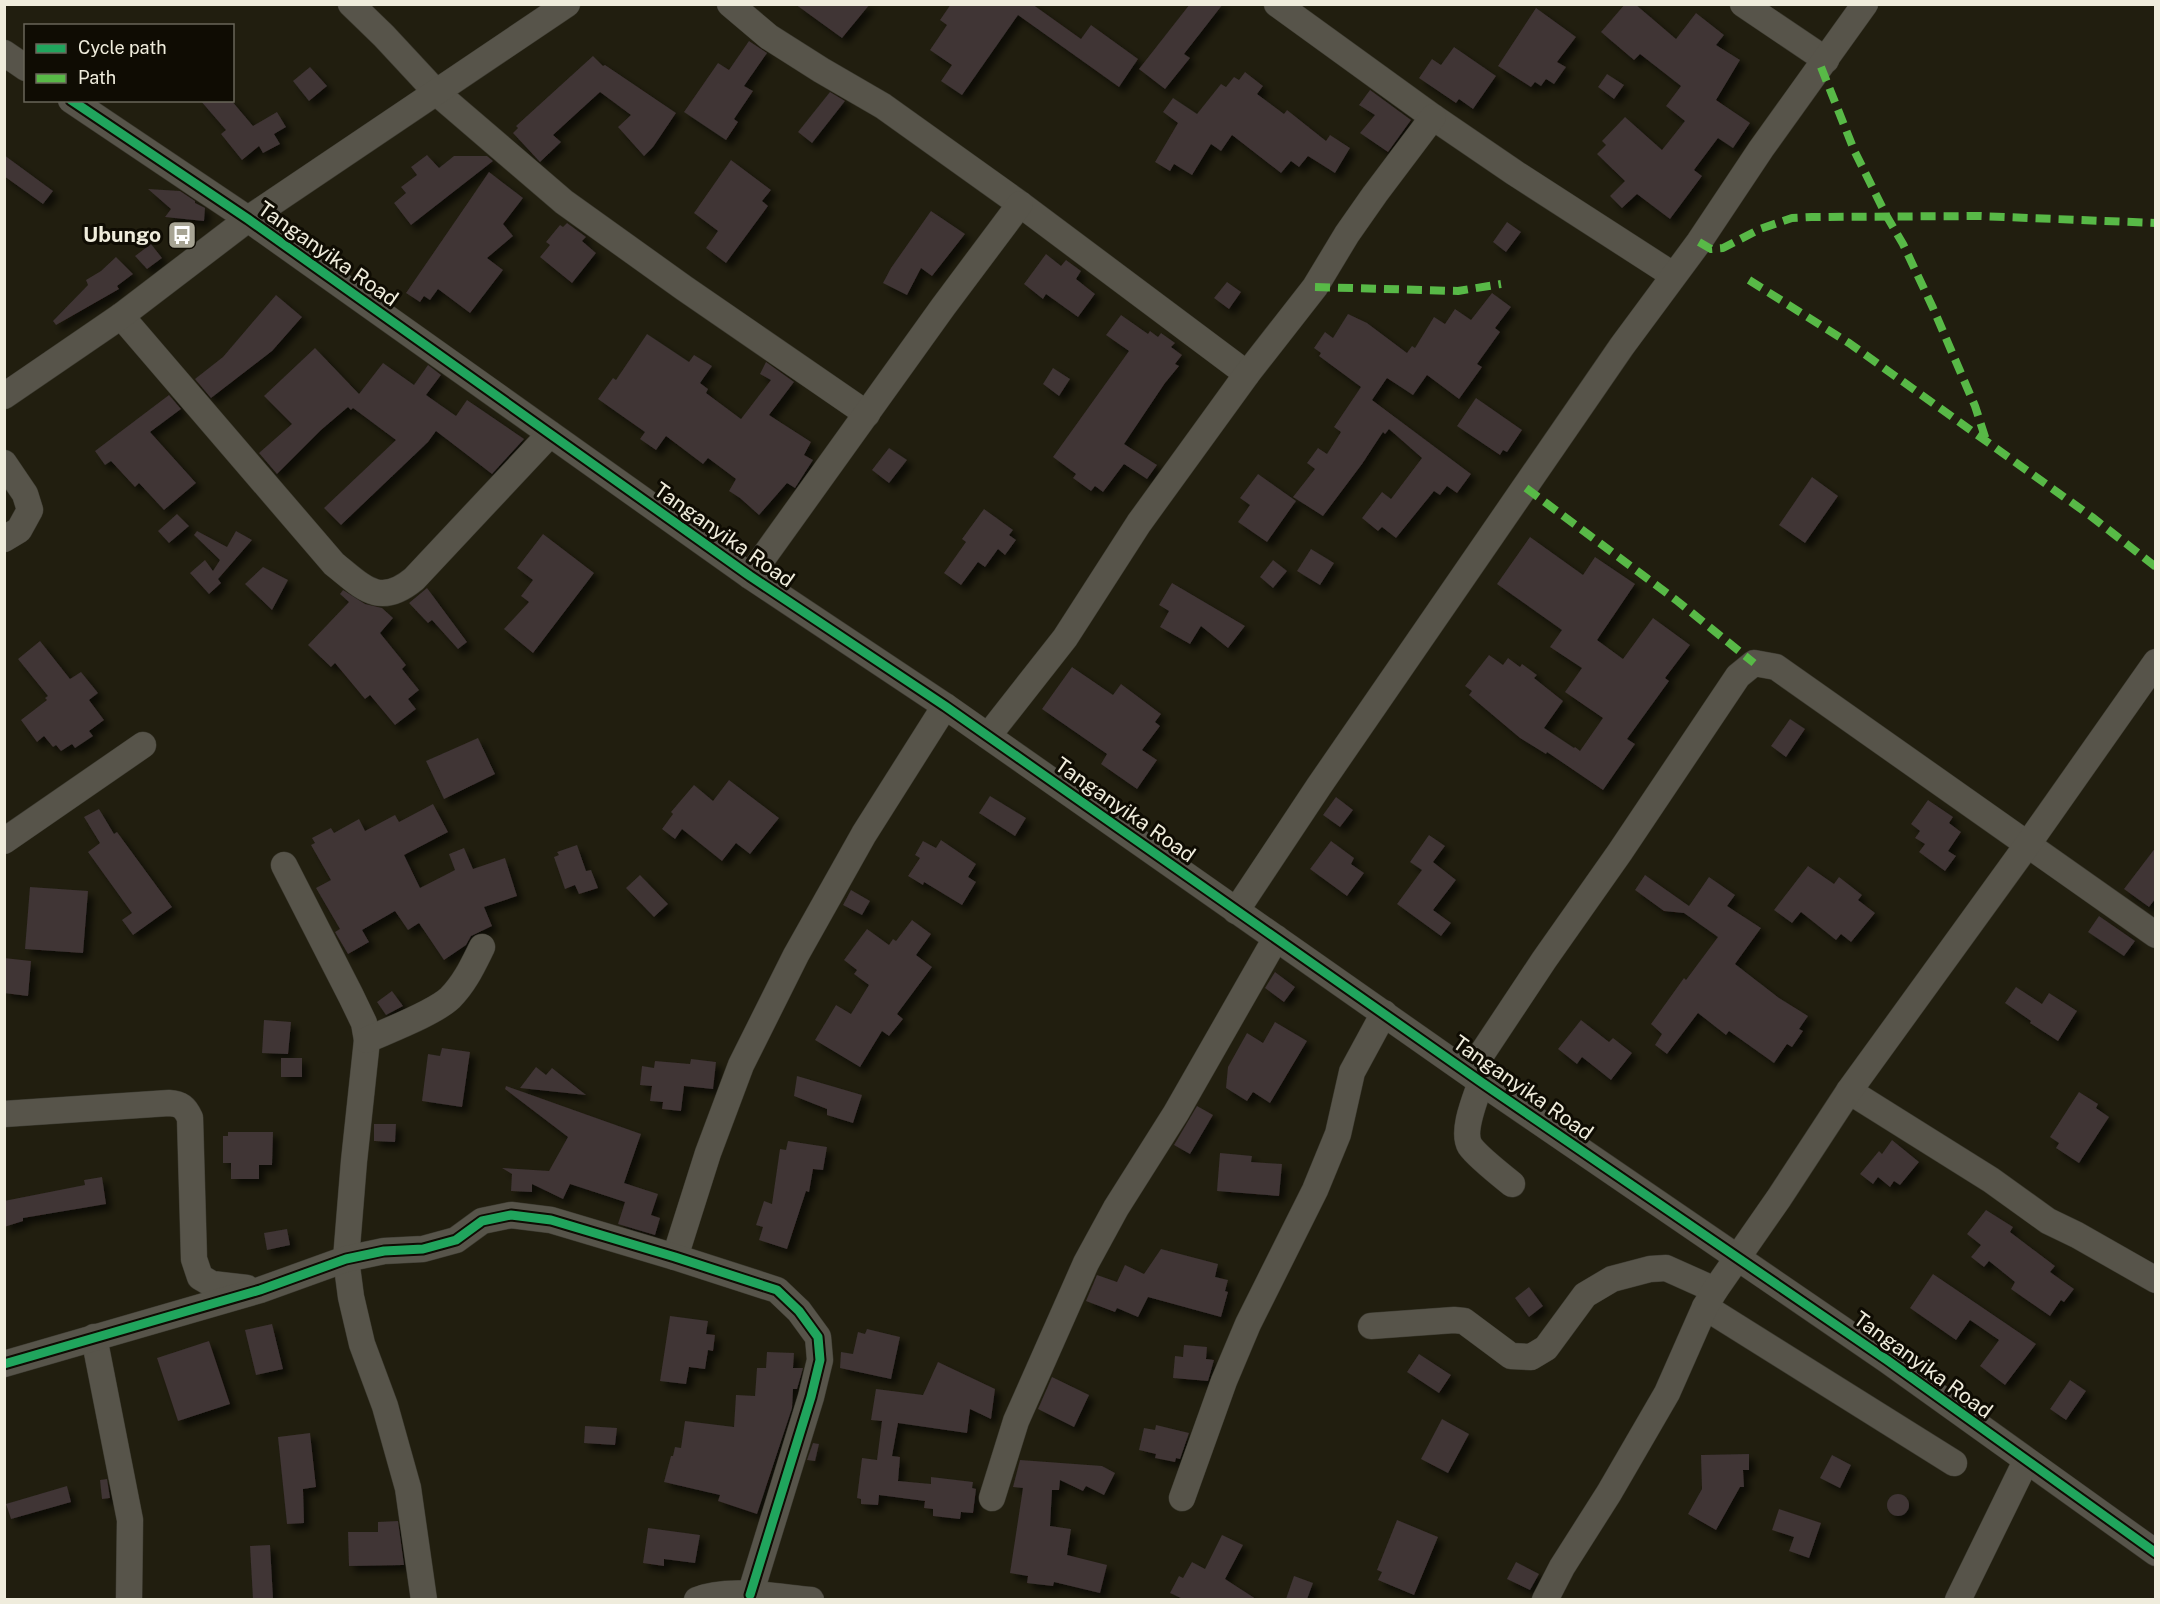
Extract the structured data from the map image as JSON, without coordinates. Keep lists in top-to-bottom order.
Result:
{
  "streets": {
    "street": ["Tanganyika Road"]
  },
  "places": {
    "bus stop": ["Ubungo"]
  },
  "legend": ["Cycle path", "Path"]
}
